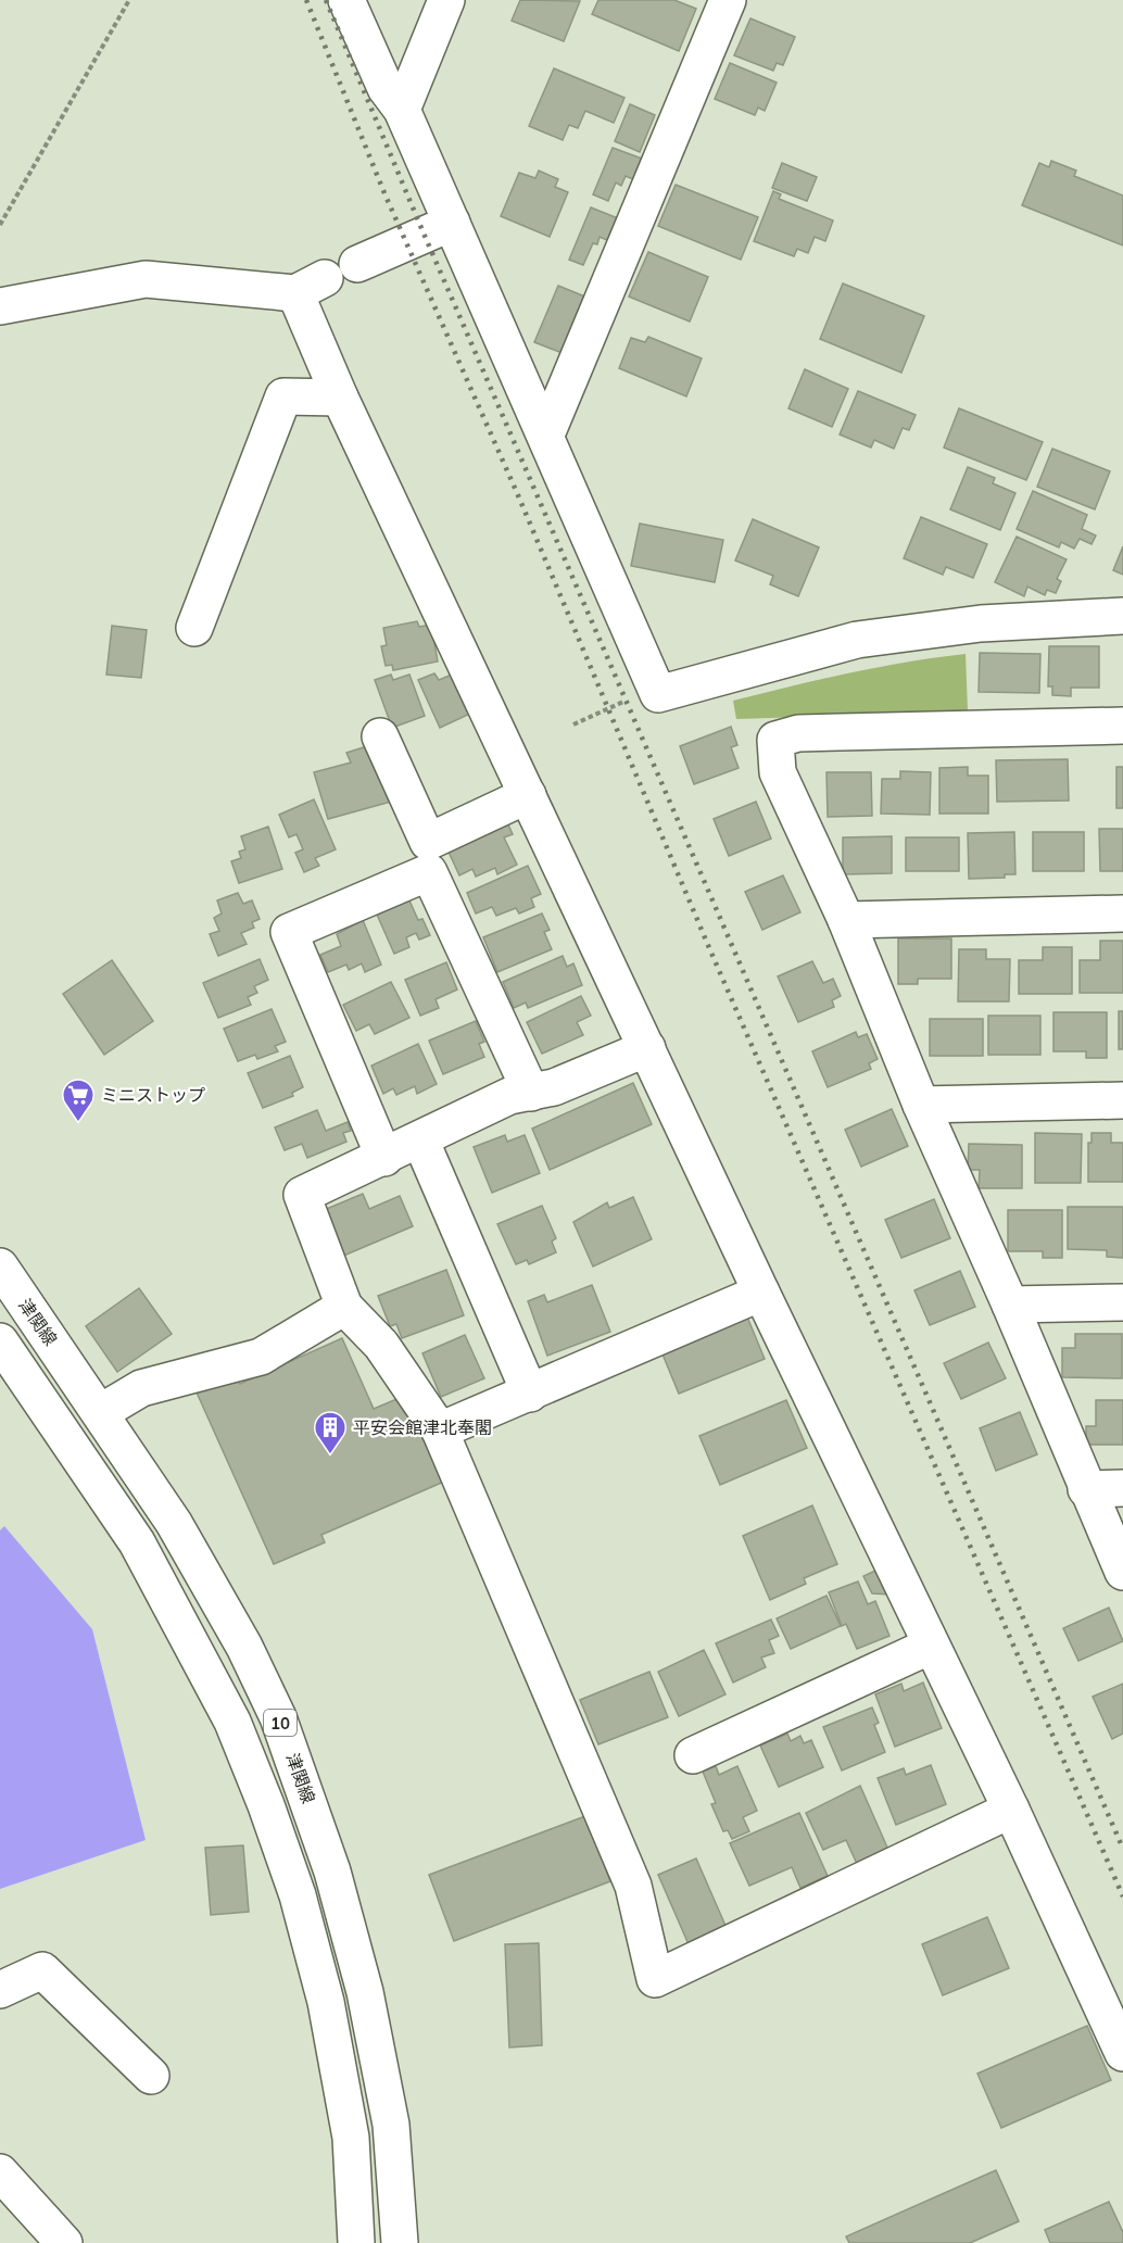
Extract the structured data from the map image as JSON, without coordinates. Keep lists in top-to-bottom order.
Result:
{
  "streets": {
    "street": ["津関線", "10"]
  },
  "places": {
    "supermarket": ["ミニストップ"],
    "building": ["平安会館津北奉閣"]
  }
}
